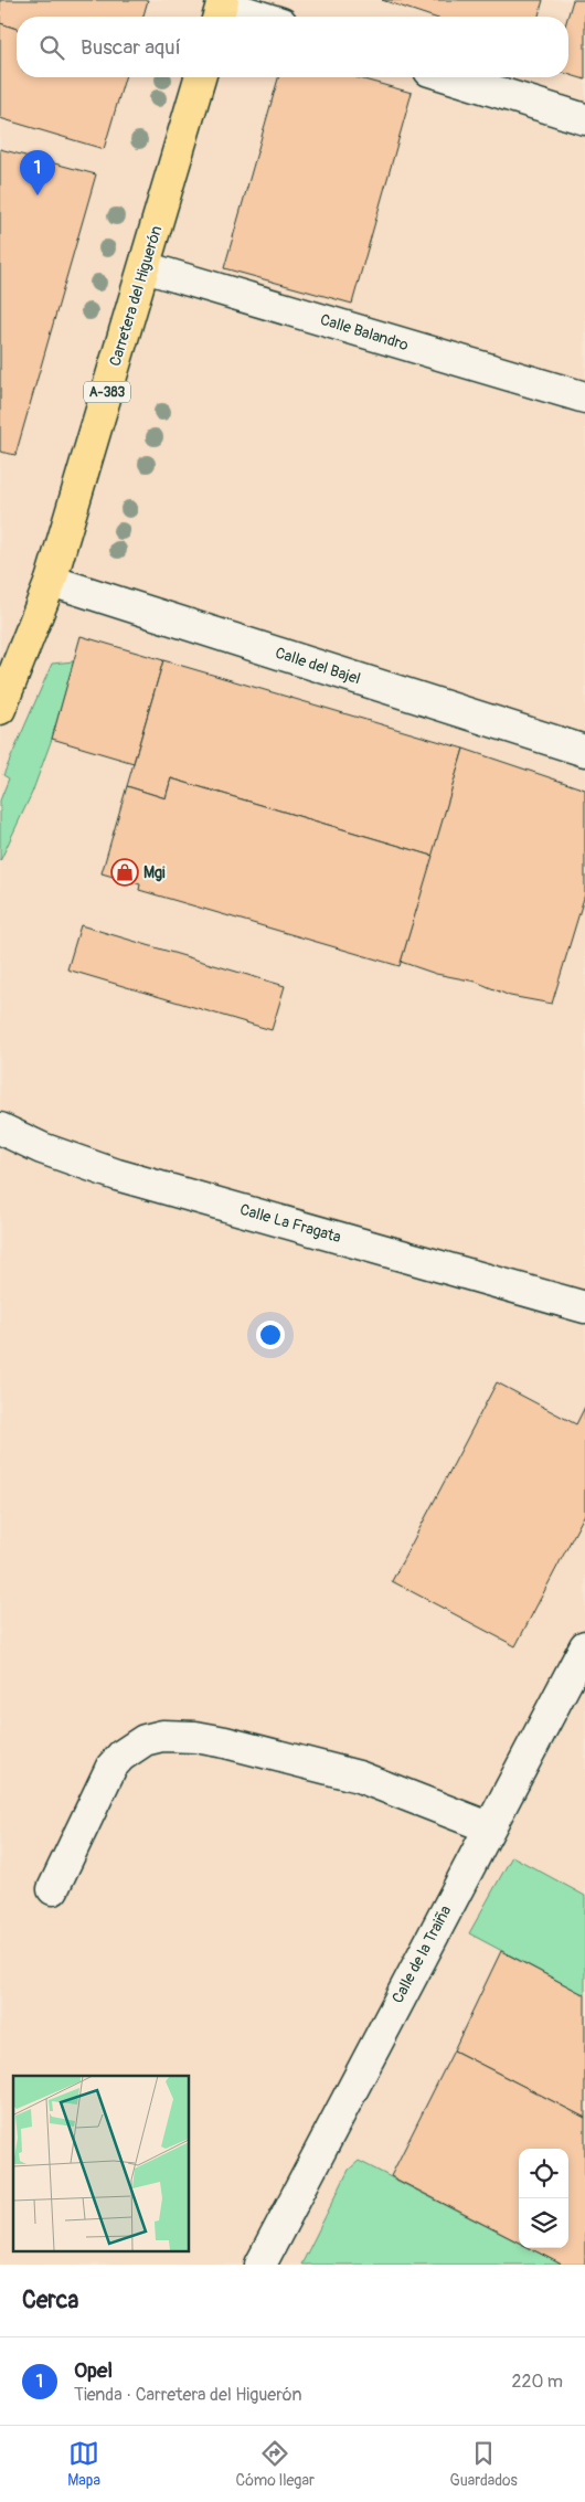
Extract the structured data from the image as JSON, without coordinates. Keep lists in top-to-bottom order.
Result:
{
  "streets": {
    "main road": ["Carretera del Higuerón", "A-383"],
    "street": [
      "Calle Balandro",
      "Calle del Bajel",
      "Calle La Fragata",
      "Calle de la Traiña"
    ]
  },
  "crossings": [
    ["Carretera del Higuerón", "Calle Balandro"],
    ["Carretera del Higuerón", "Calle del Bajel"]
  ],
  "places": {
    "shop": ["Mgi"]
  },
  "page": {
    "search": "Buscar aquí",
    "pins": "1",
    "heading": "Cerca",
    "list": [
      {
        "mark": "1",
        "name": "Opel",
        "note": "Tienda · Carretera del Higuerón",
        "value": "220 m"
      }
    ],
    "nav": ["Mapa", "Cómo llegar", "Guardados"]
  }
}
